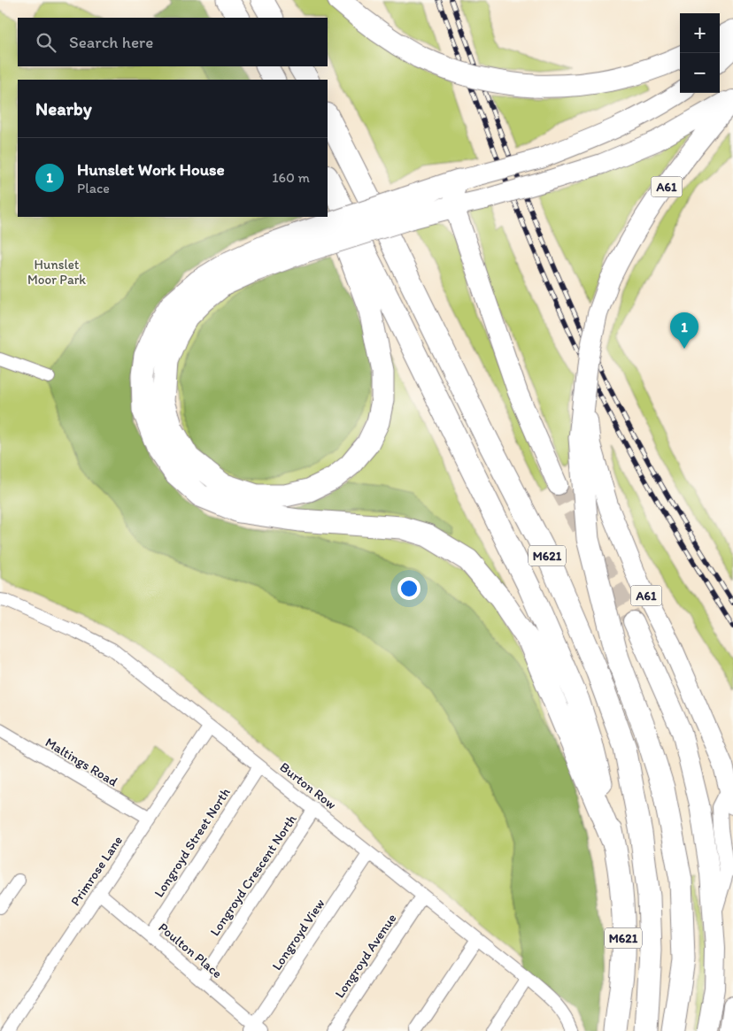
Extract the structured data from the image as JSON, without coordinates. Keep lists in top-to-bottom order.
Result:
{
  "streets": {
    "highway": ["A61", "M621"],
    "street": [
      "Maltings Road",
      "Burton Row",
      "Longroyd Street North",
      "Primrose Lane",
      "Longroyd Crescent North",
      "Longroyd View",
      "Poulton Place",
      "Longroyd Avenue"
    ]
  },
  "crossings": [
    ["Maltings Road", "Primrose Lane"],
    ["Burton Row", "Longroyd Street North"],
    ["Burton Row", "Primrose Lane"],
    ["Burton Row", "Longroyd Crescent North"],
    ["Burton Row", "Longroyd View"],
    ["Burton Row", "Longroyd Avenue"],
    ["Longroyd Street North", "Poulton Place"],
    ["Primrose Lane", "Poulton Place"],
    ["Longroyd Crescent North", "Poulton Place"],
    ["Longroyd View", "Poulton Place"]
  ],
  "parks": ["Hunslet Moor Park"],
  "page": {
    "map_buttons": ["+", "−"],
    "search": "Search here",
    "heading": "Nearby",
    "list": [
      {
        "mark": "1",
        "name": "Hunslet Work House",
        "note": "Place",
        "value": "160 m"
      }
    ],
    "pins": "1"
  }
}
